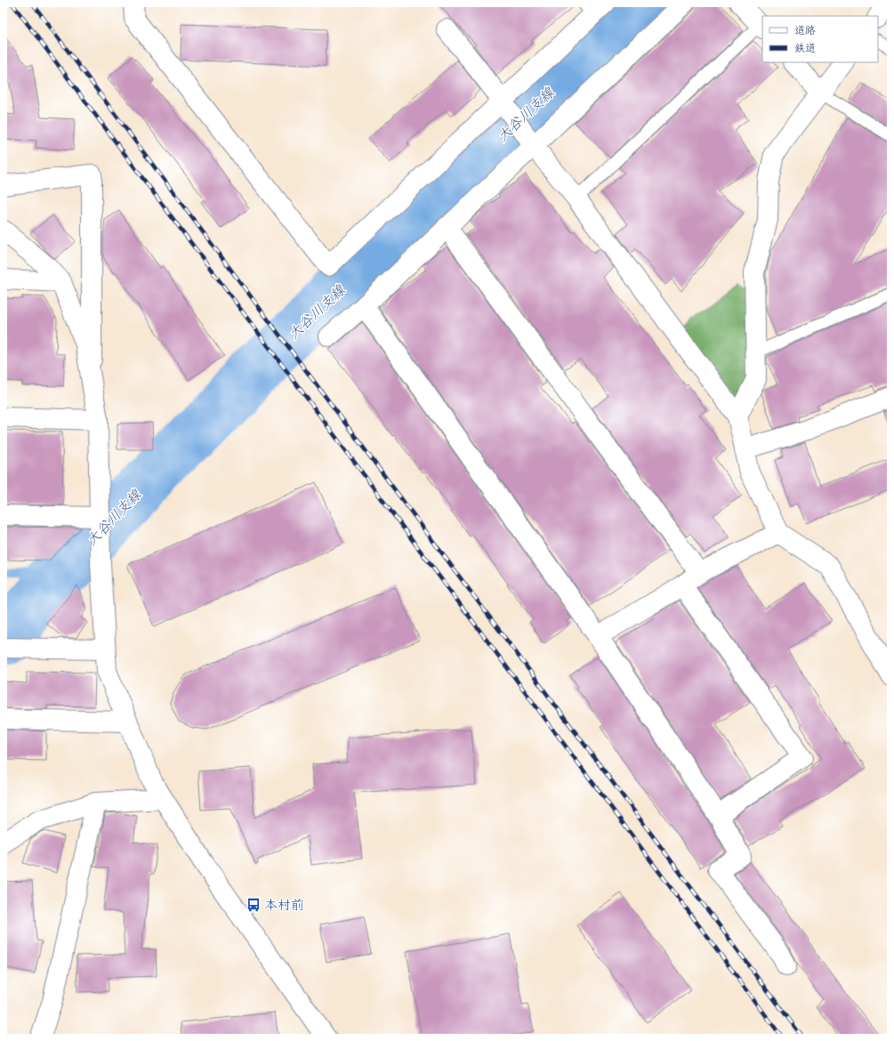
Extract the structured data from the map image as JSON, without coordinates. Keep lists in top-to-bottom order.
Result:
{
  "water": ["大谷川支線"],
  "places": {
    "bus stop": ["本村前"]
  },
  "legend": ["道路", "鉄道"]
}
